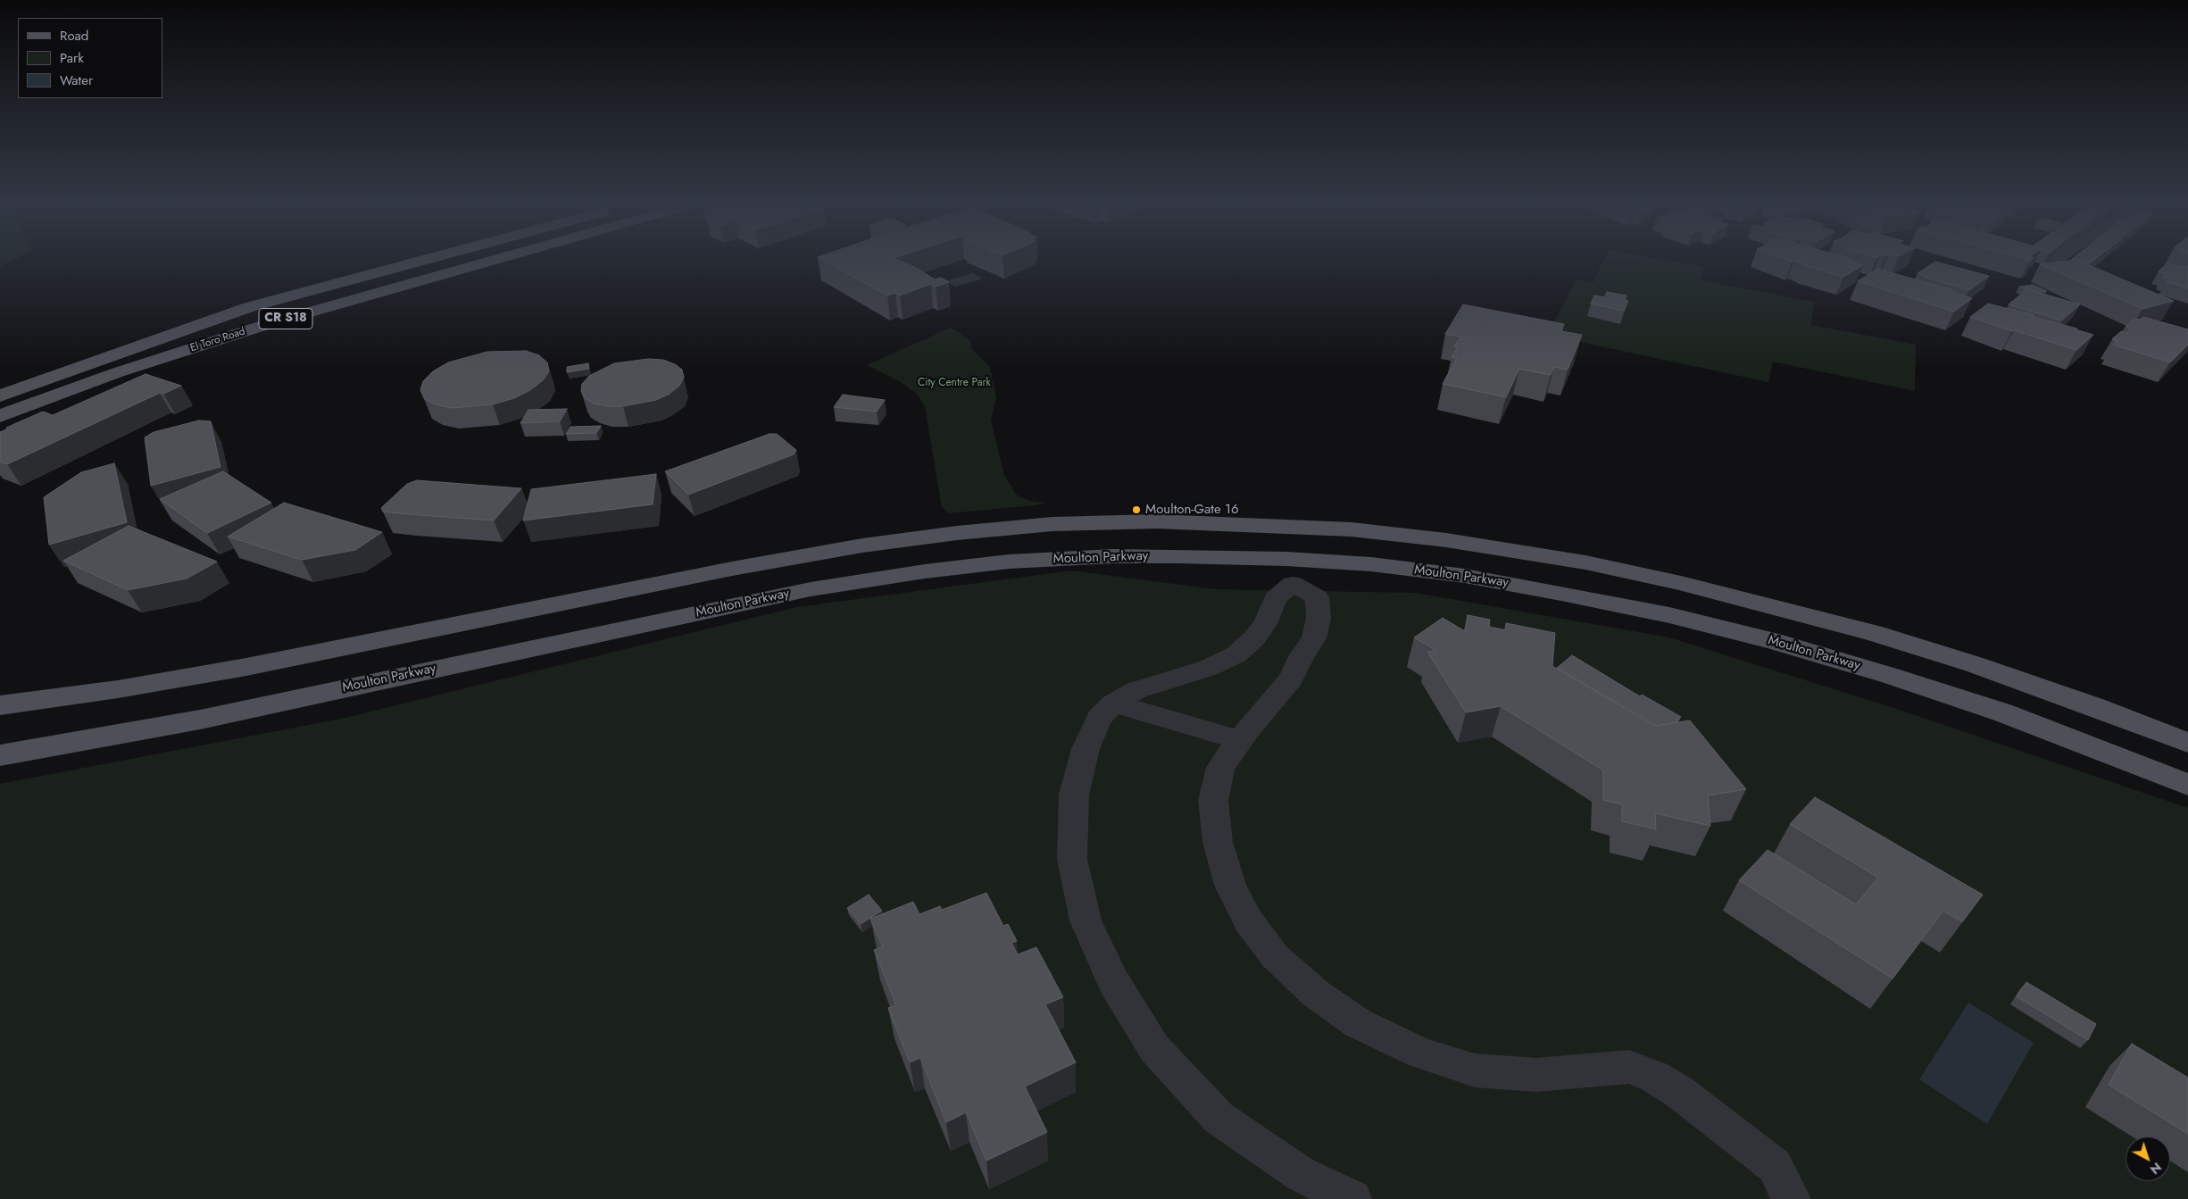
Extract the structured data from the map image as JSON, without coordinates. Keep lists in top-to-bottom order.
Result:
{
  "streets": {
    "main road": ["CR S18", "El Toro Road", "Moulton Parkway"]
  },
  "parks": ["City Centre Park"],
  "places": ["Moulton-Gate 16"],
  "legend": ["Road", "Park", "Water"],
  "north": "bottom right"
}
